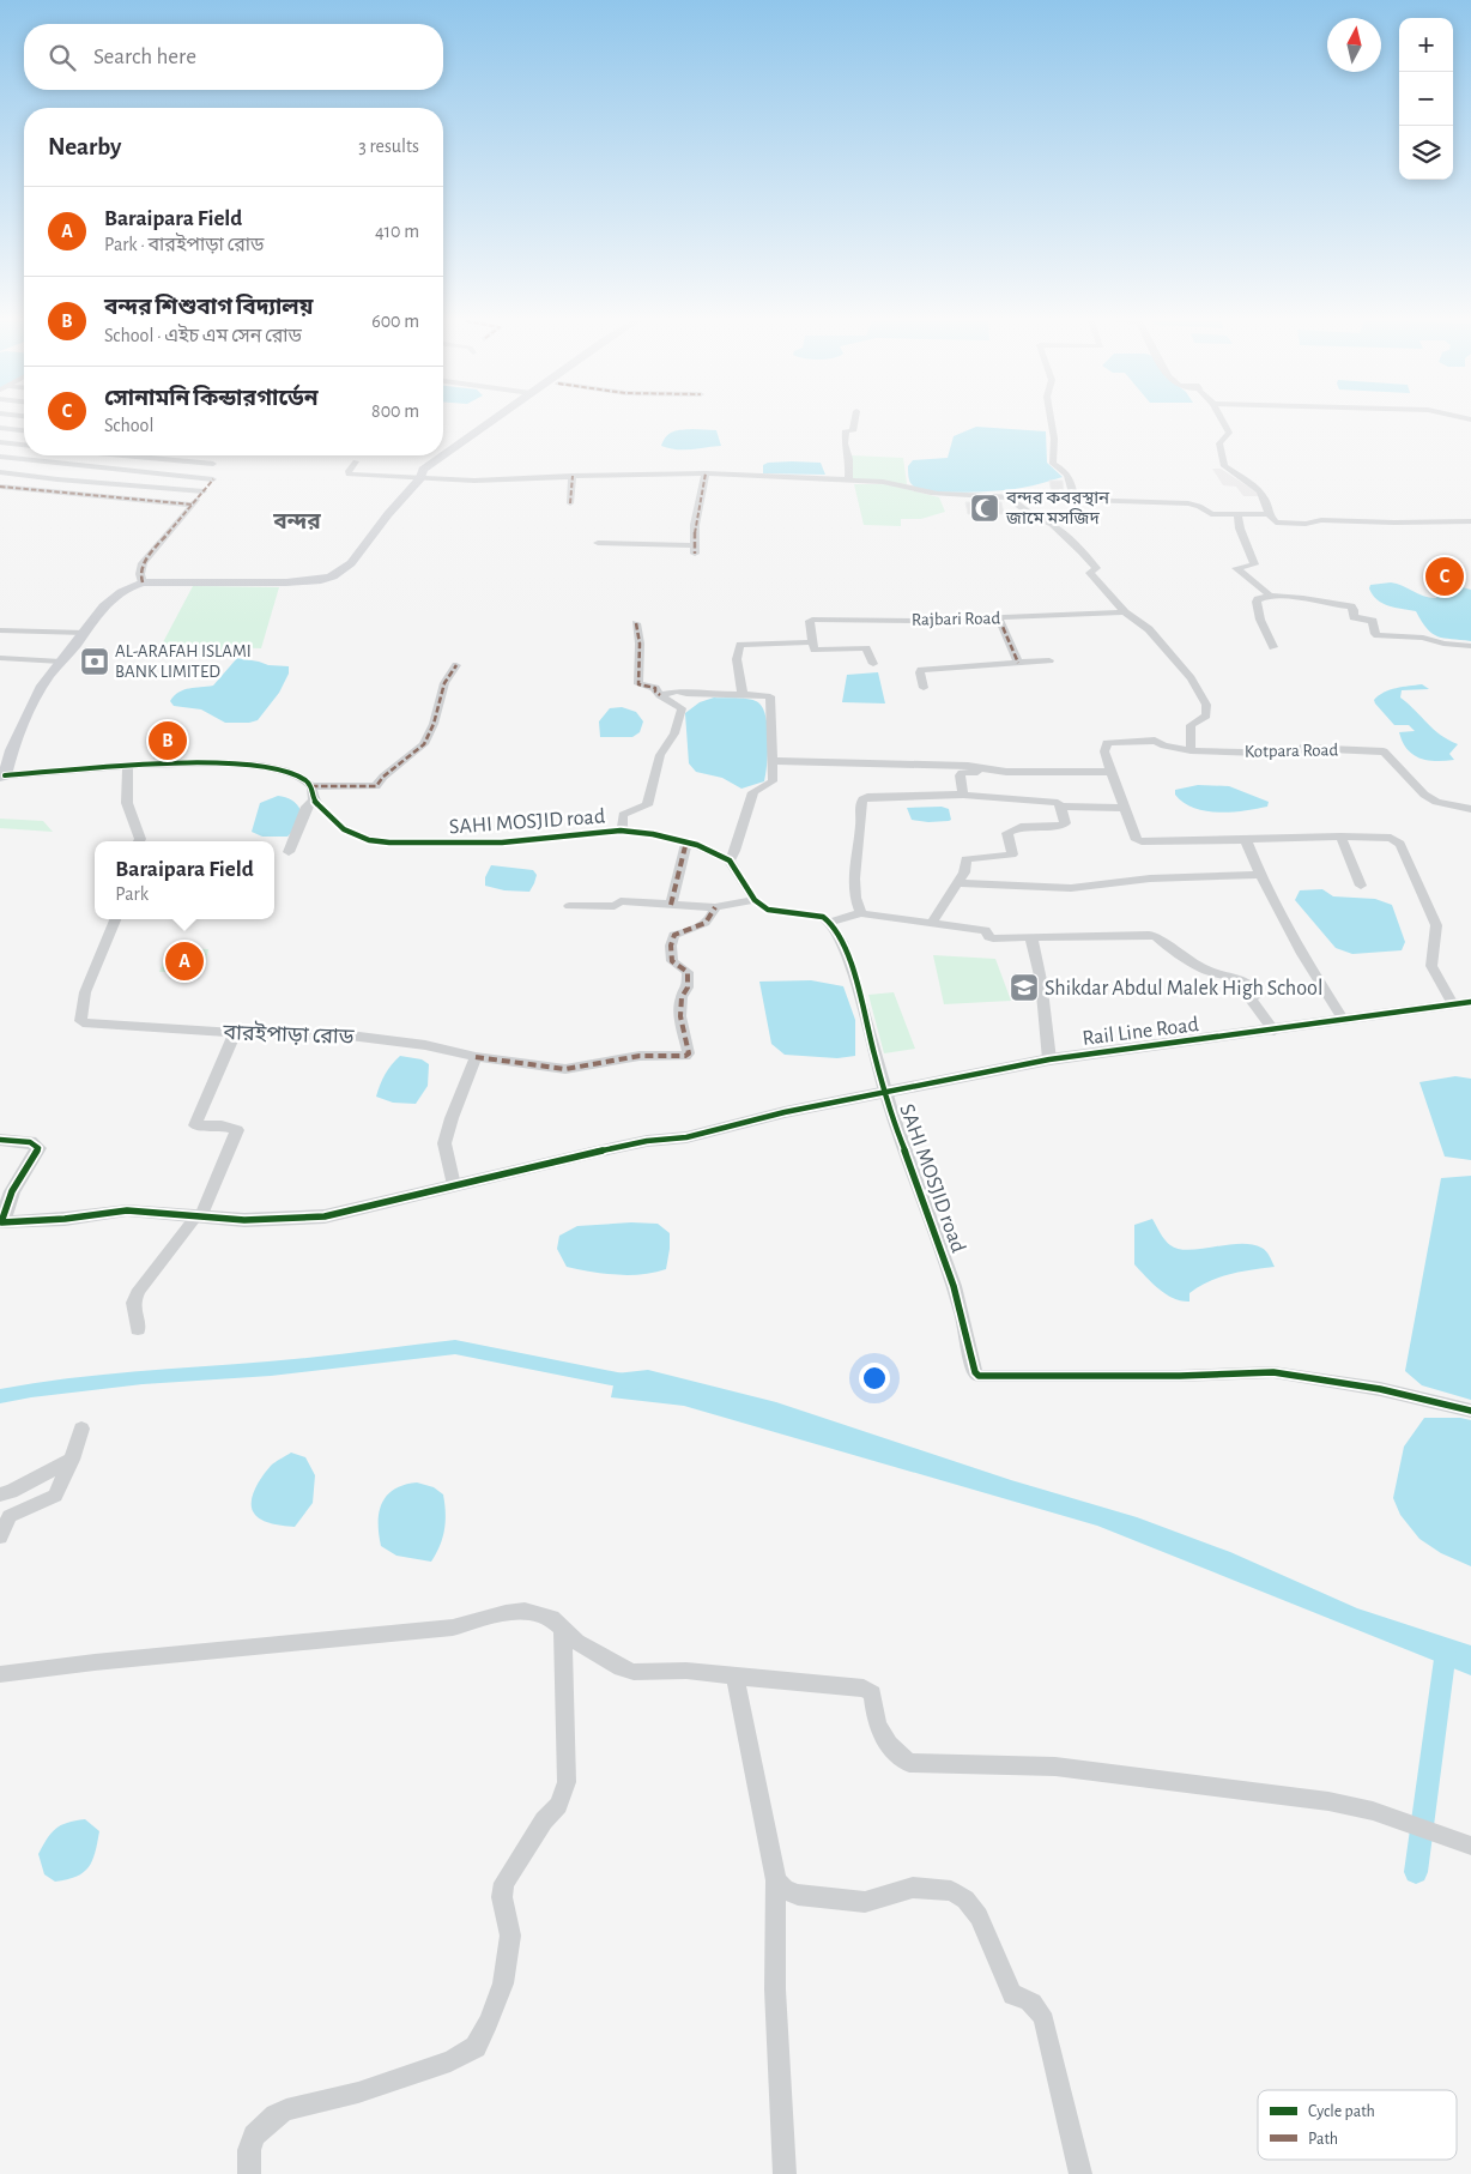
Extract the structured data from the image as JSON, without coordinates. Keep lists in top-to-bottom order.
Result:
{
  "streets": {
    "street": [
      "Rajbari Road",
      "Kotpara Road",
      "SAHI MOSJID road",
      "Rail Line Road",
      "বারইপাড়া রোড"
    ]
  },
  "crossings": [
    ["SAHI MOSJID road", "Rail Line Road"]
  ],
  "districts": ["বন্দর"],
  "places": {
    "mosque": ["বন্দর কবরস্থান জামে মসজিদ"],
    "bank": ["AL-ARAFAH ISLAMI BANK LIMITED"],
    "school or university": ["Shikdar Abdul Malek High School"]
  },
  "legend": ["Cycle path", "Path"],
  "north": "top",
  "page": {
    "map_buttons": ["+", "−"],
    "search": "Search here",
    "heading": ["Nearby", "3 results"],
    "list": [
      {
        "mark": "A",
        "name": "Baraipara Field",
        "note": "Park · বারইপাড়া রোড",
        "value": "410 m"
      },
      {
        "mark": "B",
        "name": "বন্দর শিশুবাগ বিদ্যালয়",
        "note": "School · এইচ এম সেন রোড",
        "value": "600 m"
      },
      {
        "mark": "C",
        "name": "সোনামনি কিন্ডারগার্ডেন",
        "note": "School",
        "value": "800 m"
      }
    ],
    "pins": ["C", "B", "A"],
    "popup": ["Baraipara Field", "Park"]
  }
}
